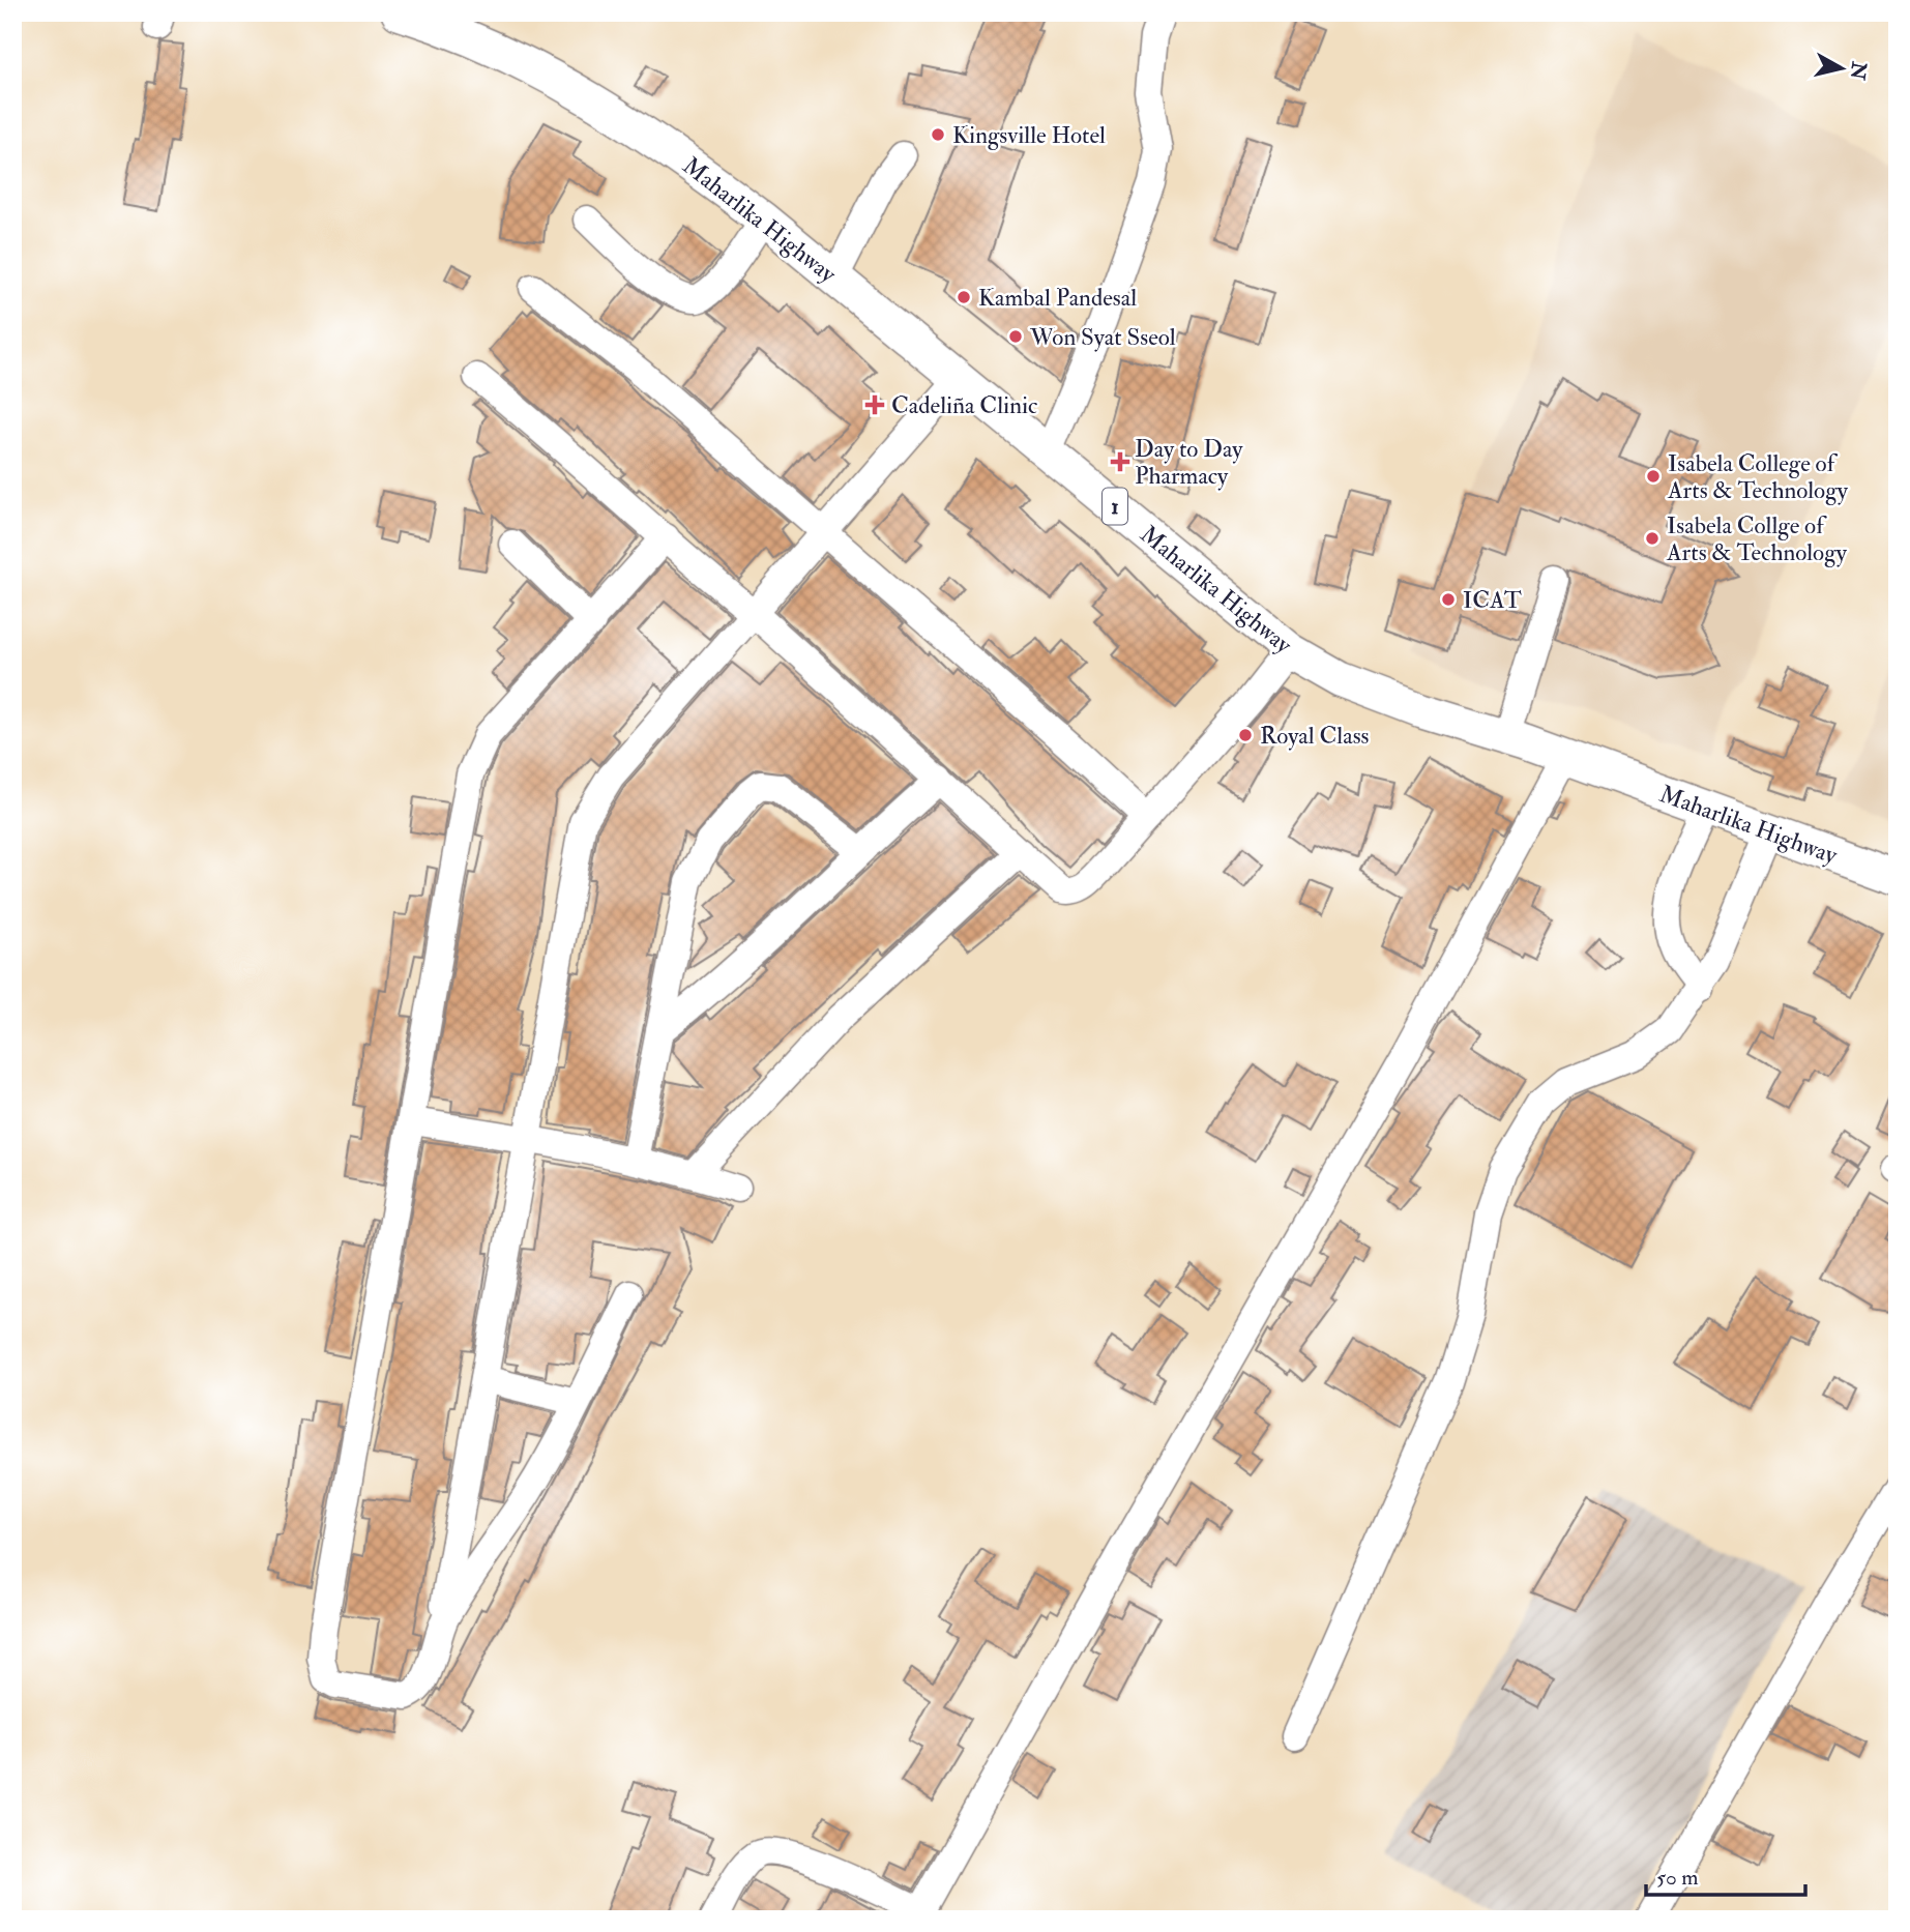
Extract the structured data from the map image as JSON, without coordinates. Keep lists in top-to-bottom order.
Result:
{
  "streets": {
    "main road": ["Maharlika Highway", "1"]
  },
  "places": {
    "other": [
      "Kingsville Hotel",
      "Kambal Pandesal",
      "Won Syat Sseol",
      "Isabela College of Arts & Technology",
      "Isabela Collge of Arts & Technology",
      "ICAT",
      "Royal Class"
    ],
    "health": ["Cadeliña Clinic", "Day to Day Pharmacy"]
  },
  "scale_bar": "50 m",
  "north": "right"
}
